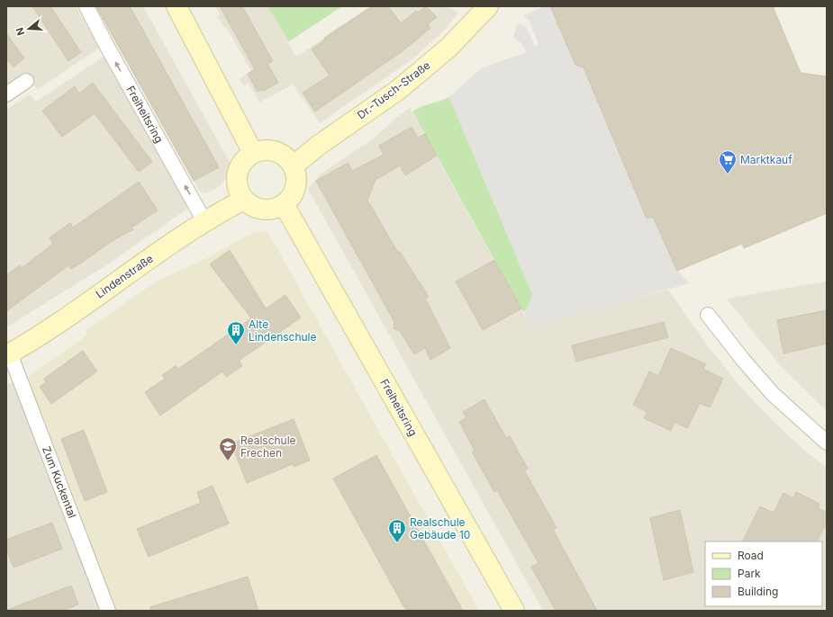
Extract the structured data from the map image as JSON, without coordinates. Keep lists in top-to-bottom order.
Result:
{
  "streets": {
    "main road": ["Dr.-Tusch-Straße", "Freiheitsring", "Lindenstraße"],
    "street": ["Zum Kuckental"]
  },
  "crossings": [
    ["Dr.-Tusch-Straße", "Freiheitsring"],
    ["Dr.-Tusch-Straße", "Lindenstraße"],
    ["Freiheitsring", "Lindenstraße"],
    ["Lindenstraße", "Zum Kuckental"]
  ],
  "places": {
    "supermarket": ["Marktkauf"],
    "building": ["Alte Lindenschule", "Realschule Gebäude 10"],
    "school or university": ["Realschule Frechen"]
  },
  "legend": ["Road", "Park", "Building"],
  "north": "left"
}
